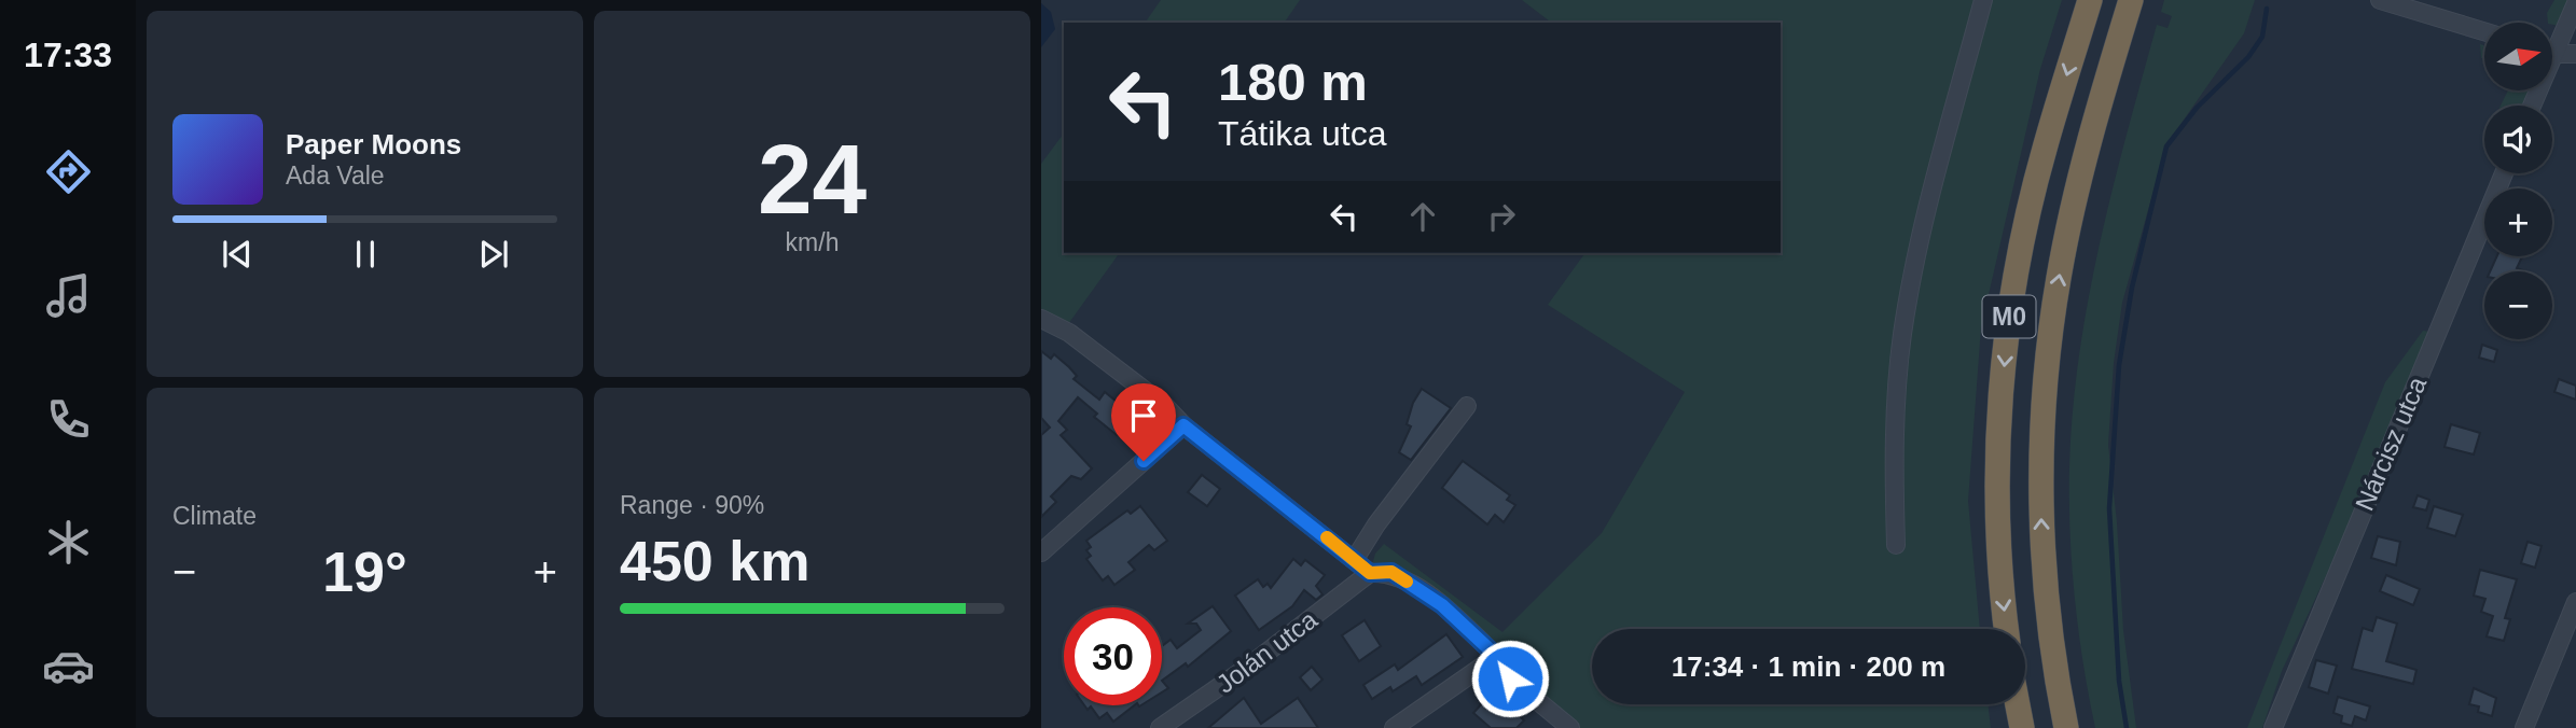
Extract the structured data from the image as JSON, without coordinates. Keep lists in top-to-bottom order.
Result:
{
  "streets": {
    "highway": ["M0"],
    "street": ["Nárcisz utca", "Jolán utca"]
  },
  "north": "right",
  "page": {
    "tabs": "17:33",
    "tile": [
      ["24", "km/h"],
      "Climate",
      ["Range · 90%", "450 km"]
    ],
    "map_buttons": ["+", "−"],
    "turn": ["180 m", "Tátika utca"],
    "song": ["Paper Moons", "Ada Vale"],
    "heat": ["−", "19°", "+"],
    "limit": "30",
    "trip": "17:34 · 1 min · 200 m"
  }
}
